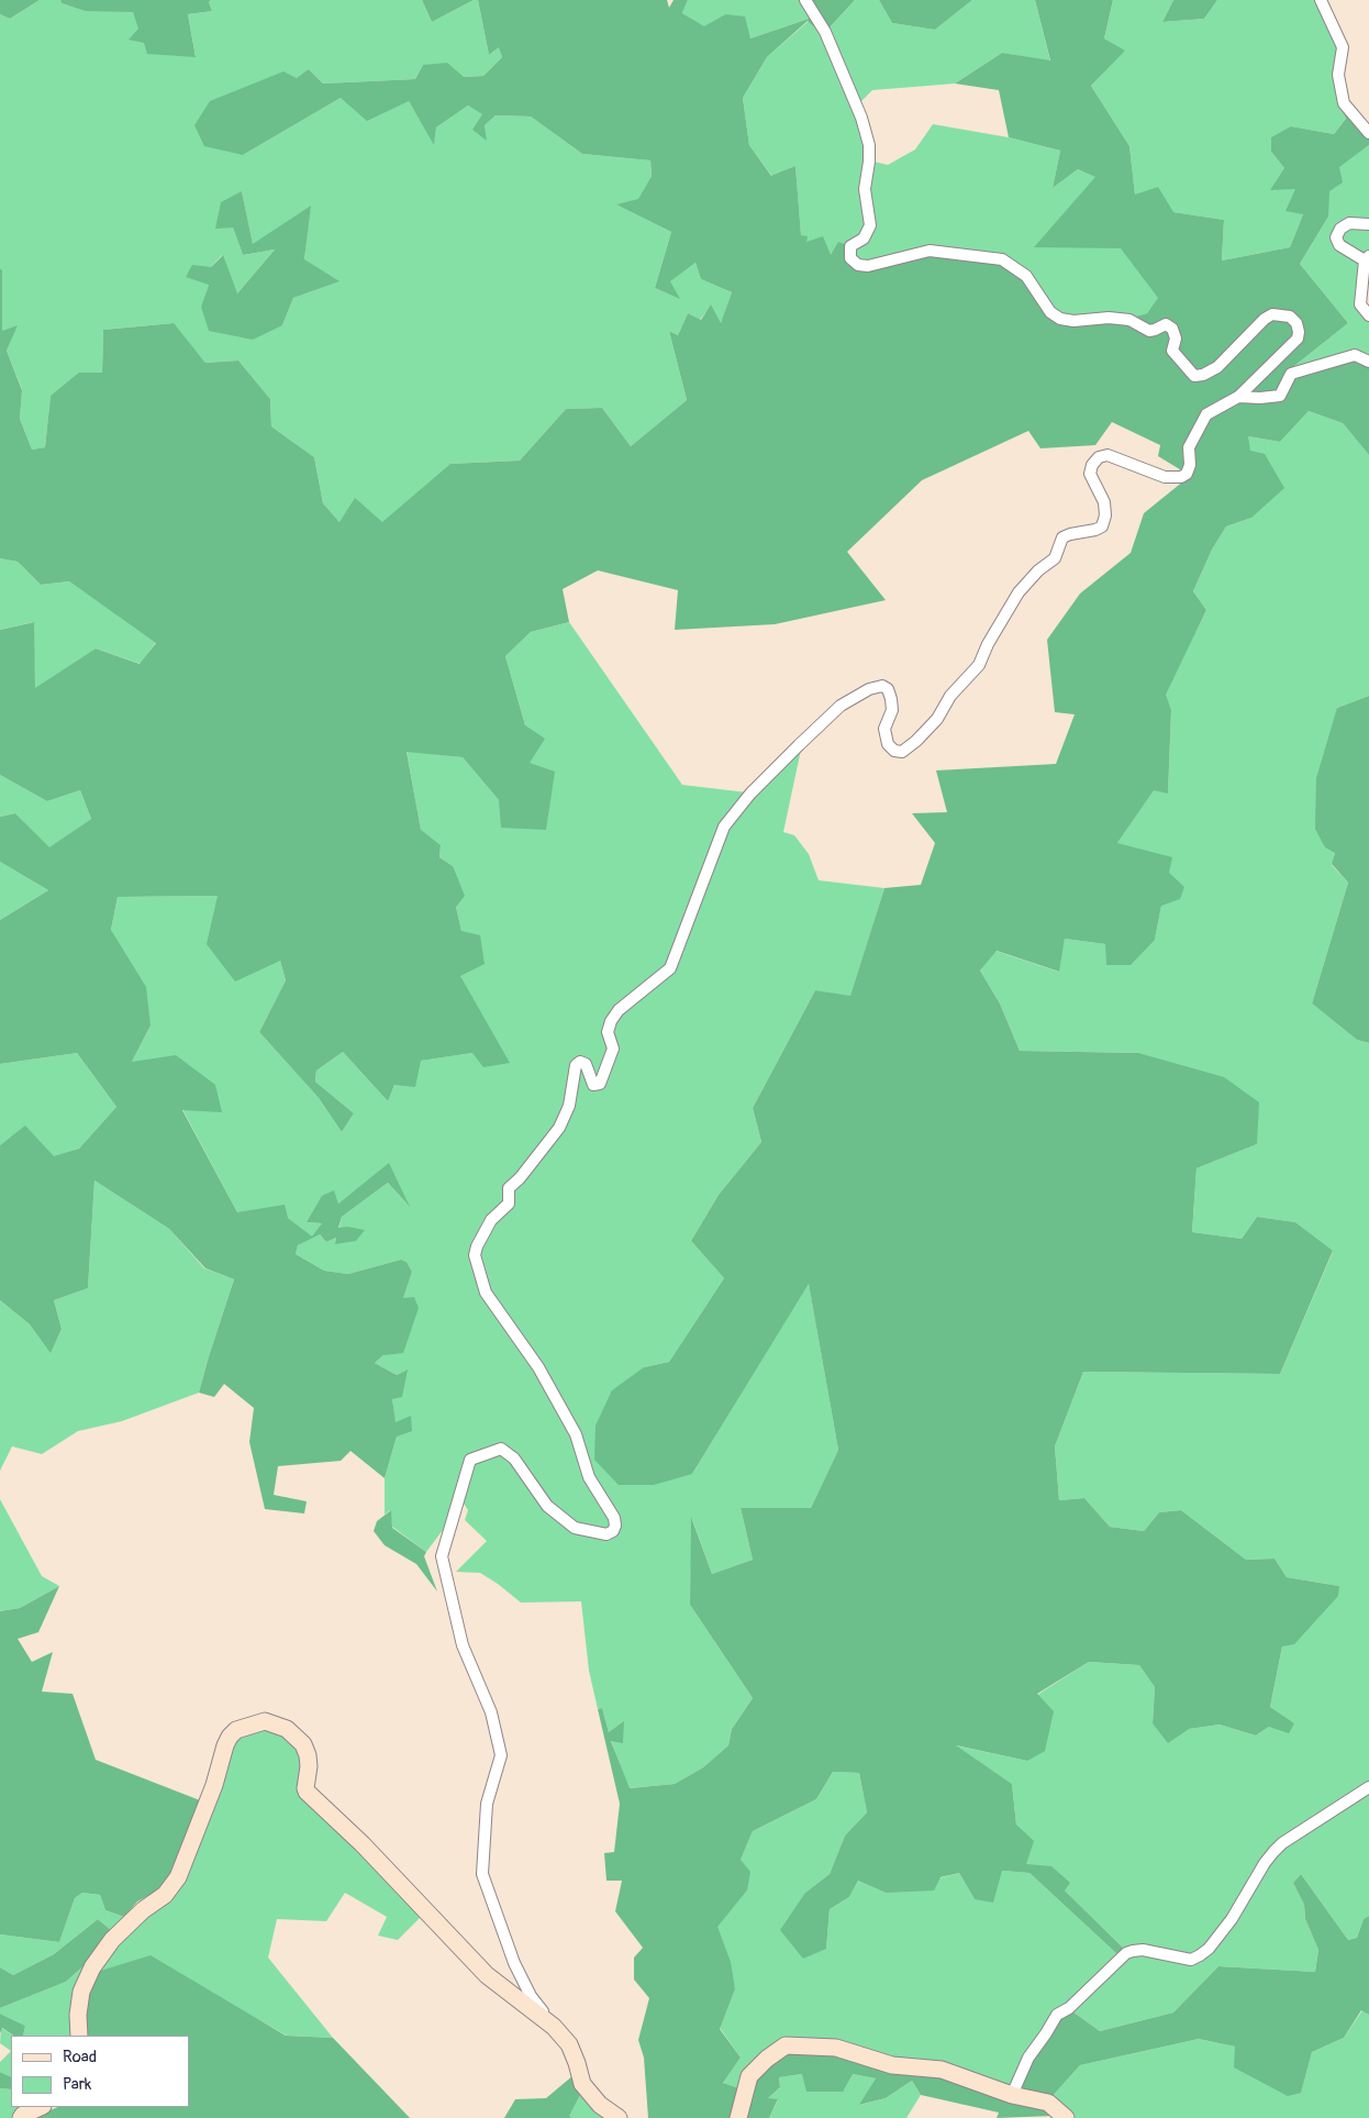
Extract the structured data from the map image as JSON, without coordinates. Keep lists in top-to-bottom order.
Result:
{
  "legend": ["Road", "Park"]
}
